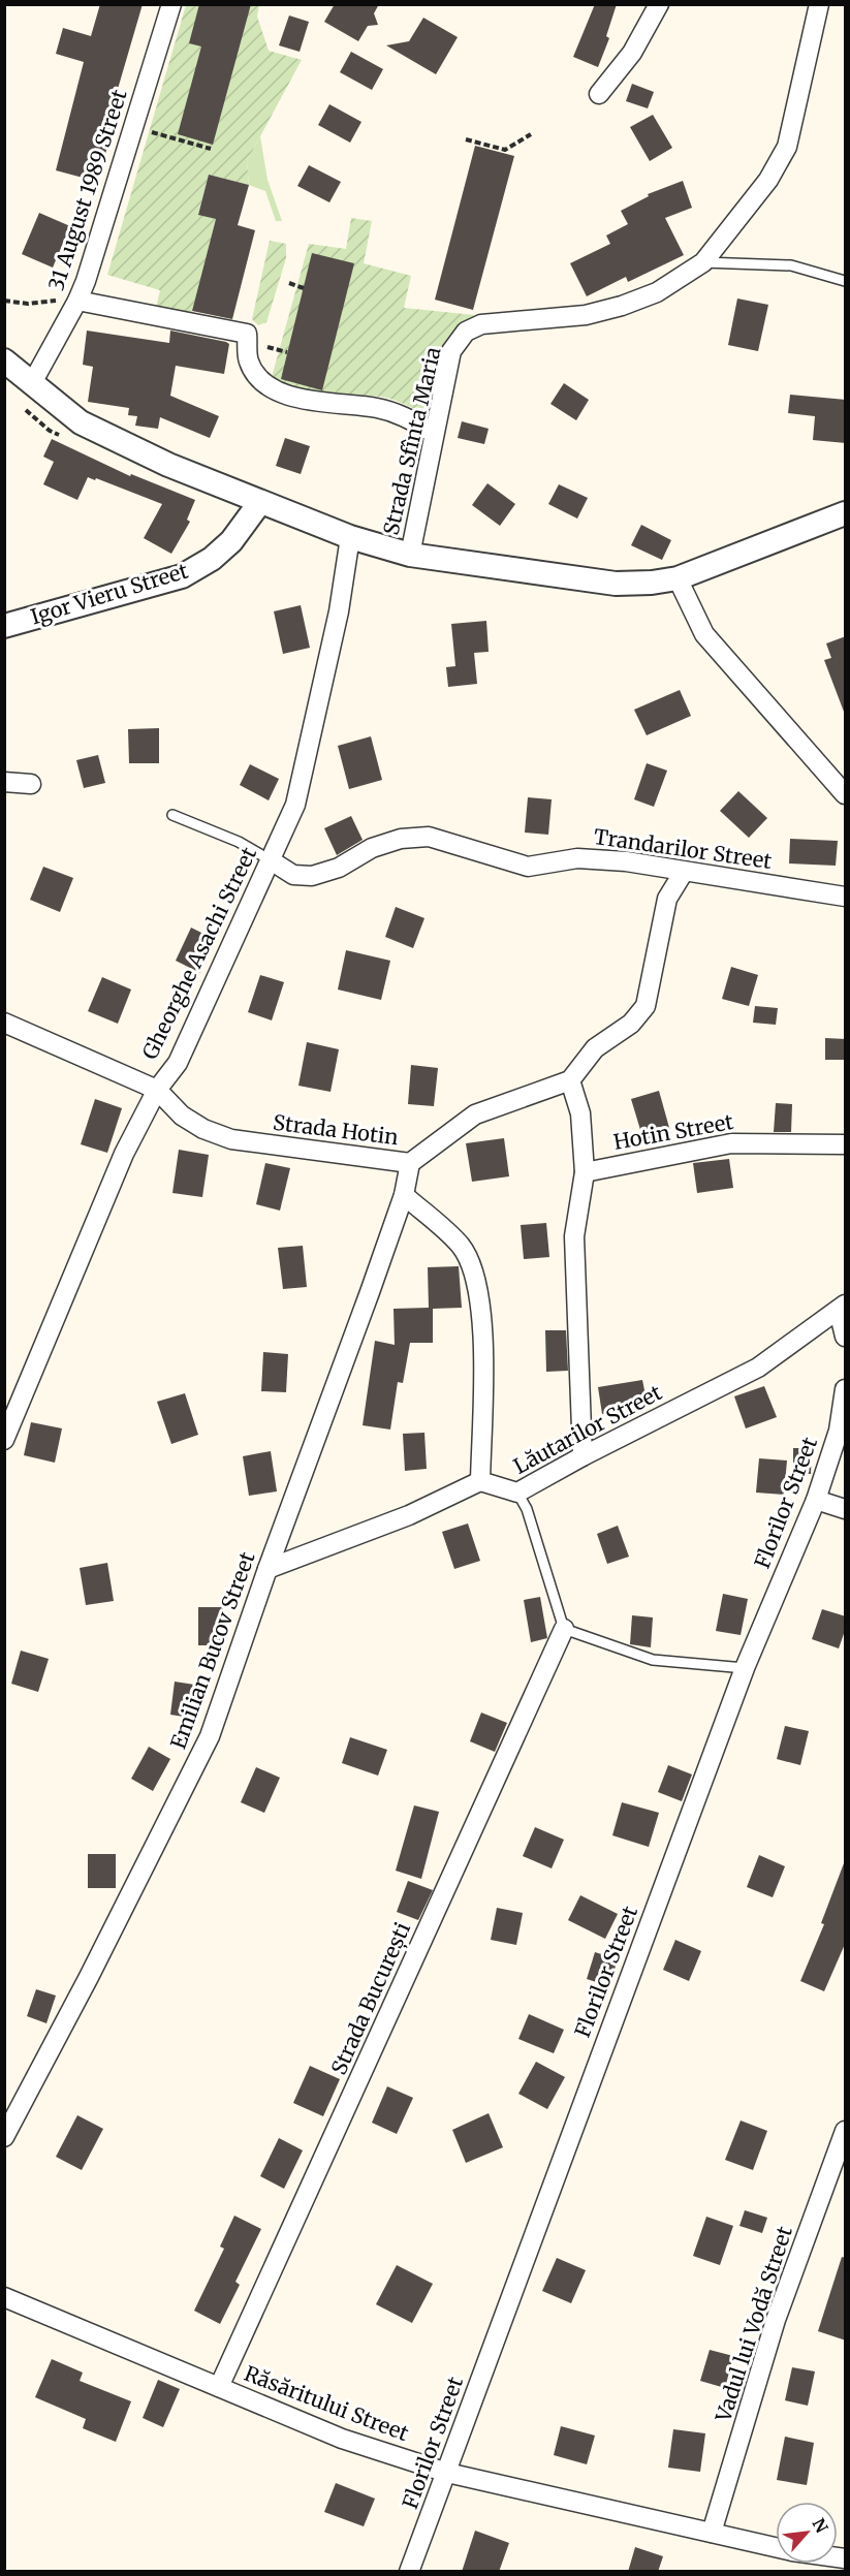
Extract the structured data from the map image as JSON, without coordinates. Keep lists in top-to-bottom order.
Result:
{
  "streets": {
    "street": [
      "31 August 1989 Street",
      "Strada Sfînta Maria",
      "Igor Vieru Street",
      "Trandarilor Street",
      "Gheorghe Asachi Street",
      "Strada Hotin",
      "Hotin Street",
      "Lăutarilor Street",
      "Florilor Street",
      "Emilian Bucov Street",
      "Strada București",
      "Vadul lui Vodă Street",
      "Răsăritului Street"
    ]
  },
  "crossings": [
    ["Trandarilor Street", "Gheorghe Asachi Street"],
    ["Gheorghe Asachi Street", "Strada Hotin"],
    ["Strada Hotin", "Emilian Bucov Street"],
    ["Florilor Street", "Răsăritului Street"],
    ["Strada București", "Răsăritului Street"],
    ["Vadul lui Vodă Street", "Răsăritului Street"]
  ],
  "north": "top right"
}
